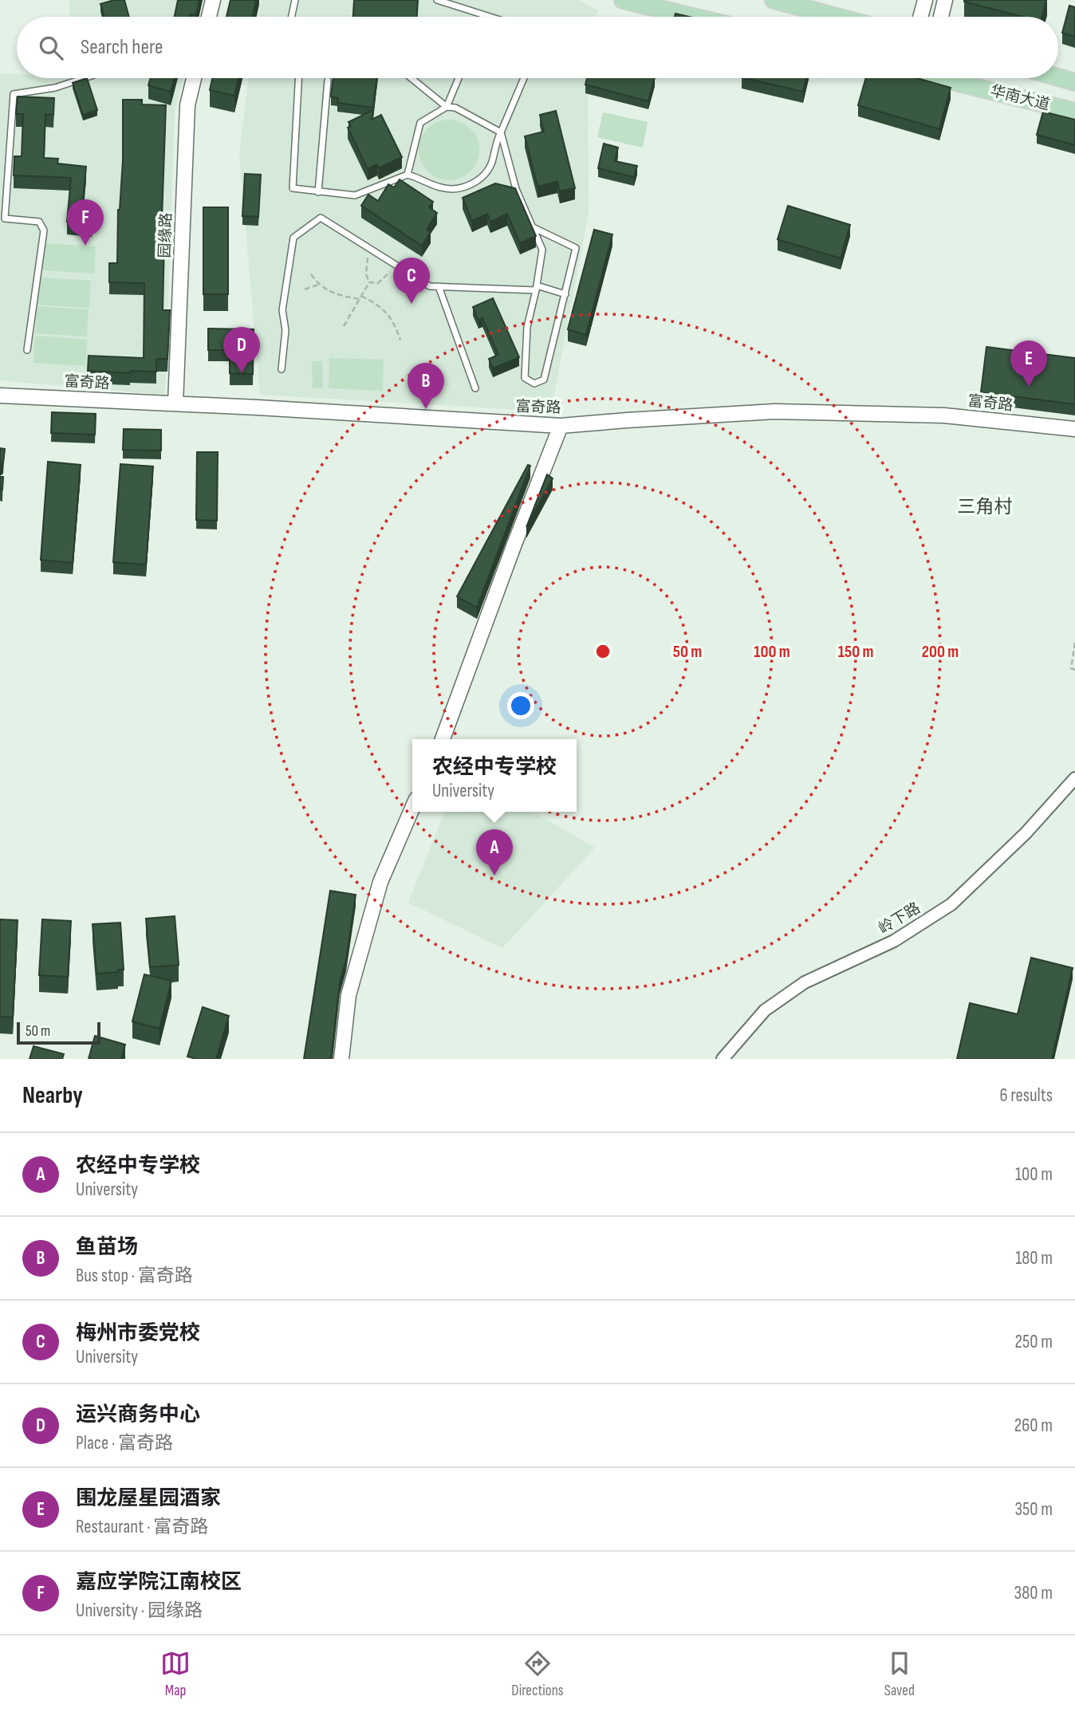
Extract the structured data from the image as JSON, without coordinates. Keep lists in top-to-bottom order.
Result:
{
  "streets": {
    "main road": ["华南大道"],
    "street": ["园缘路", "富奇路", "岭下路"]
  },
  "crossings": [
    ["园缘路", "富奇路"]
  ],
  "districts": ["三角村"],
  "scale_bar": "50 m",
  "page": {
    "search": "Search here",
    "pins": [
      "F",
      "C",
      "D",
      "E",
      "B",
      "A"
    ],
    "popup": ["农经中专学校", "University"],
    "scale": "50 m",
    "heading": ["Nearby", "6 results"],
    "list": [
      {
        "mark": "A",
        "name": "农经中专学校",
        "note": "University",
        "value": "100 m"
      },
      {
        "mark": "B",
        "name": "鱼苗场",
        "note": "Bus stop · 富奇路",
        "value": "180 m"
      },
      {
        "mark": "C",
        "name": "梅州市委党校",
        "note": "University",
        "value": "250 m"
      },
      {
        "mark": "D",
        "name": "运兴商务中心",
        "note": "Place · 富奇路",
        "value": "260 m"
      },
      {
        "mark": "E",
        "name": "围龙屋星园酒家",
        "note": "Restaurant · 富奇路",
        "value": "350 m"
      },
      {
        "mark": "F",
        "name": "嘉应学院江南校区",
        "note": "University · 园缘路",
        "value": "380 m"
      }
    ],
    "nav": ["Map", "Directions", "Saved"]
  },
  "rings": [
    "50 m",
    "100 m",
    "150 m",
    "200 m"
  ]
}
